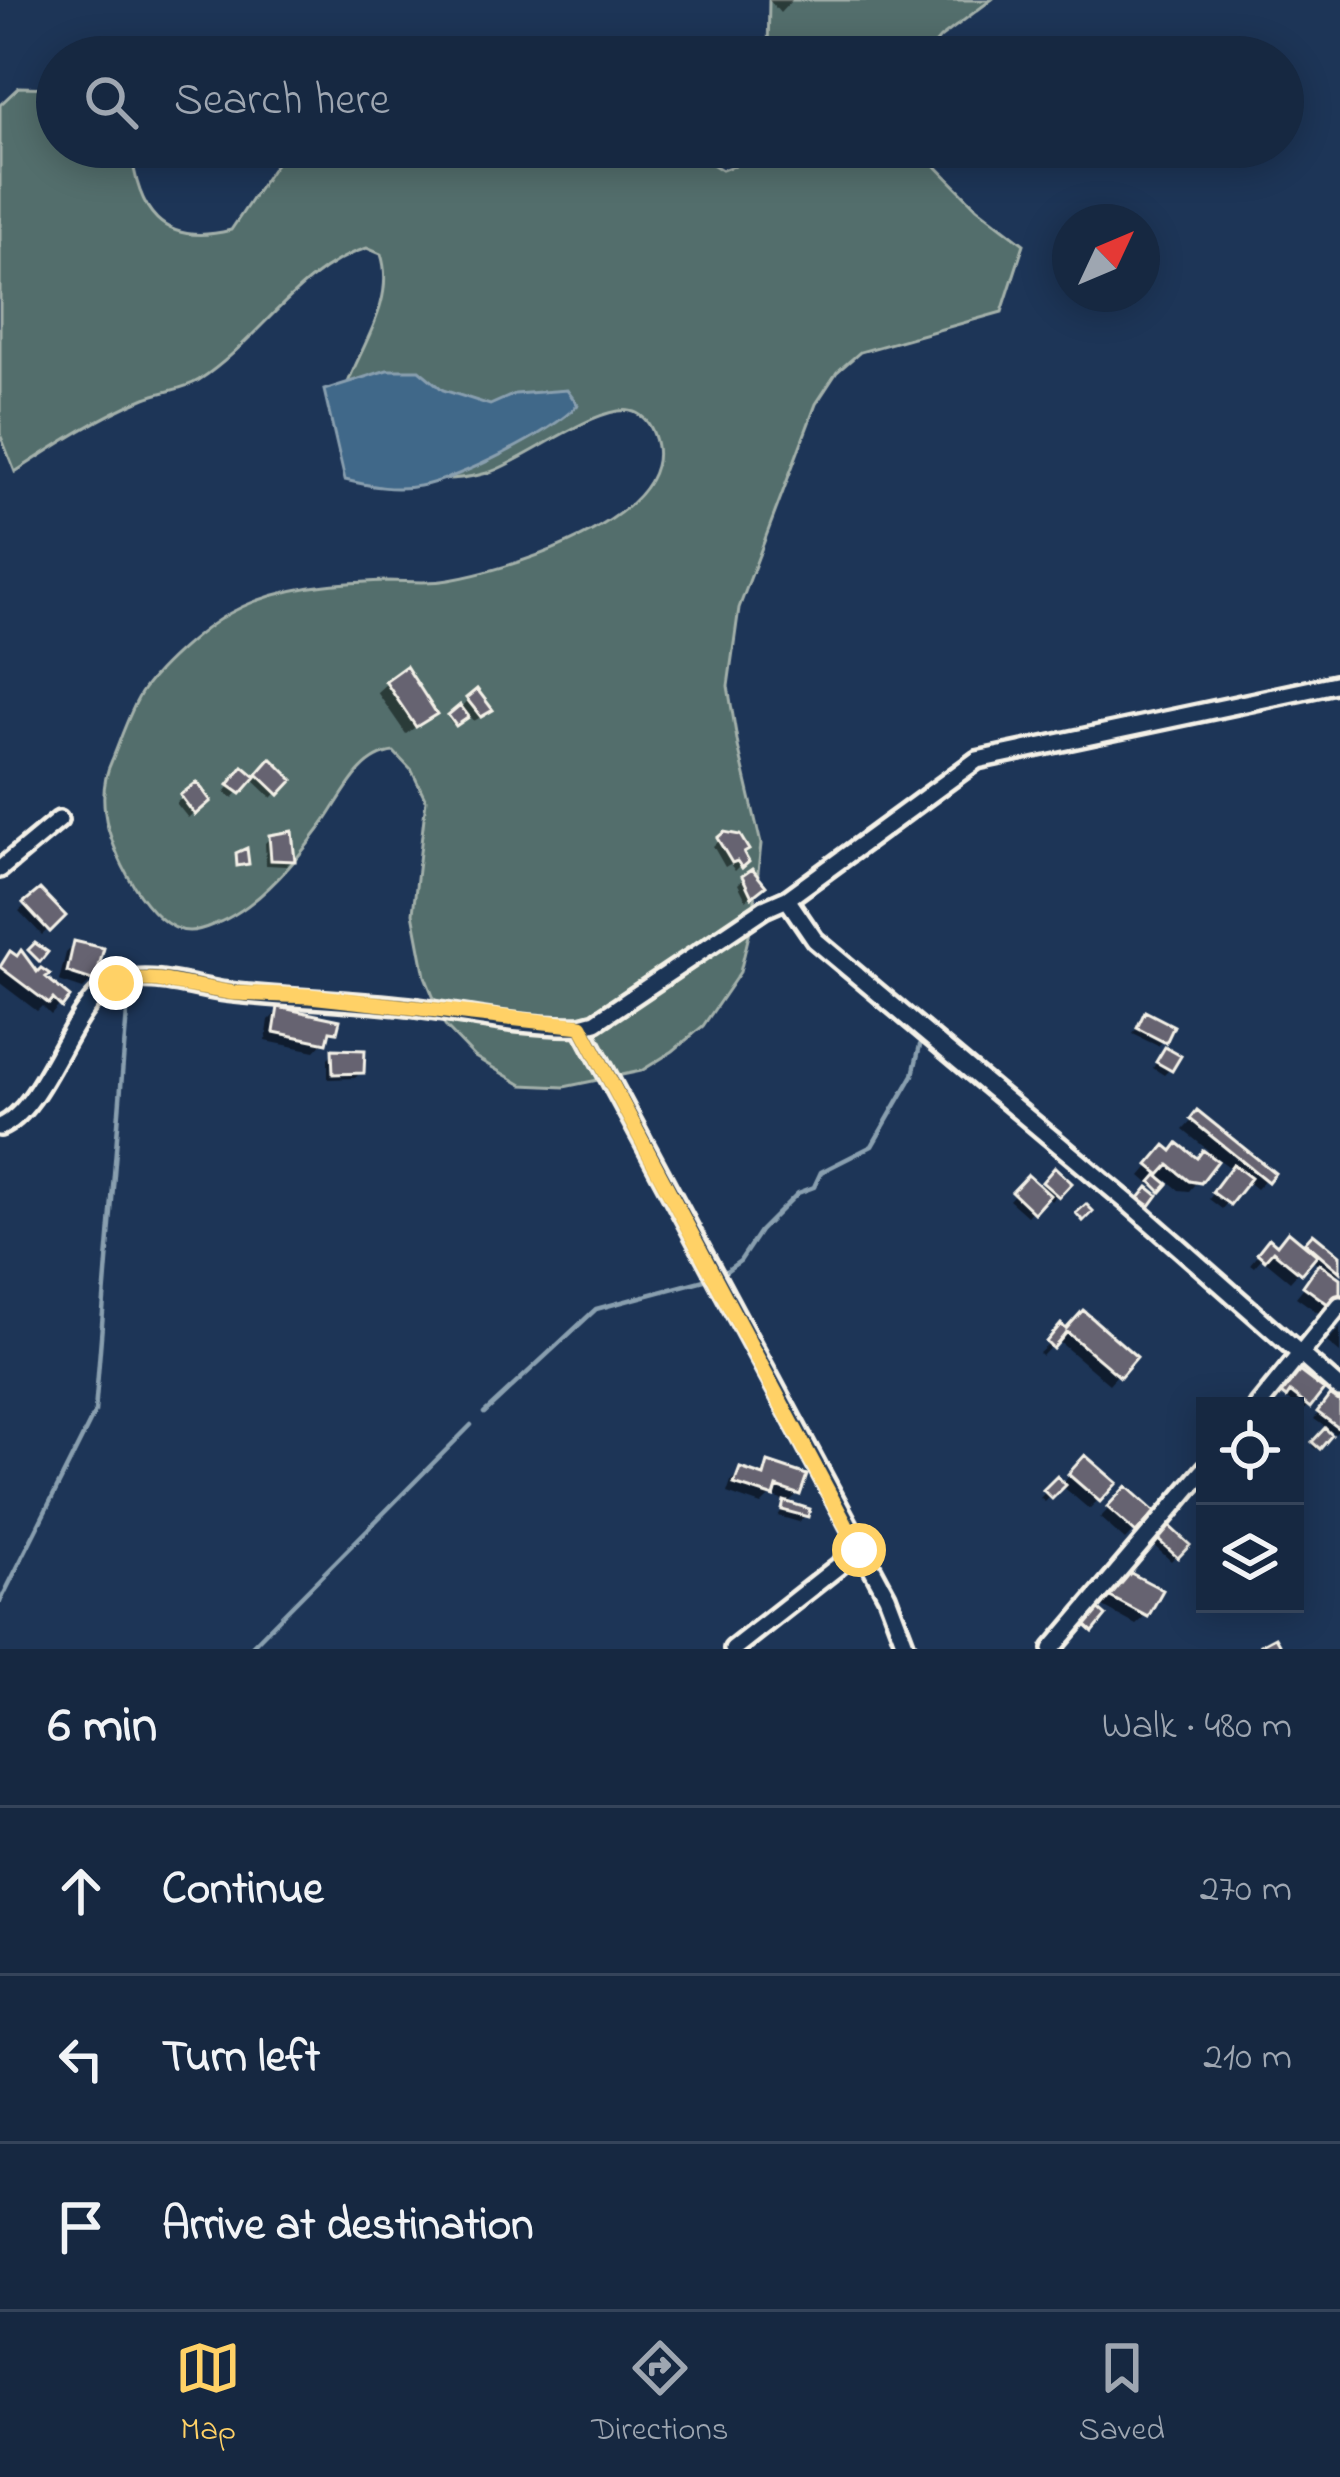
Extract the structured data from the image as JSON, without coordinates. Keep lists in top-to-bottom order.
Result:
{
  "north": "top right",
  "page": {
    "search": "Search here",
    "heading": ["6 min", "Walk · 480 m"],
    "list": [
      ["Continue", "270 m"],
      ["Turn left", "210 m"],
      "Arrive at destination"
    ],
    "nav": ["Map", "Directions", "Saved"]
  }
}
